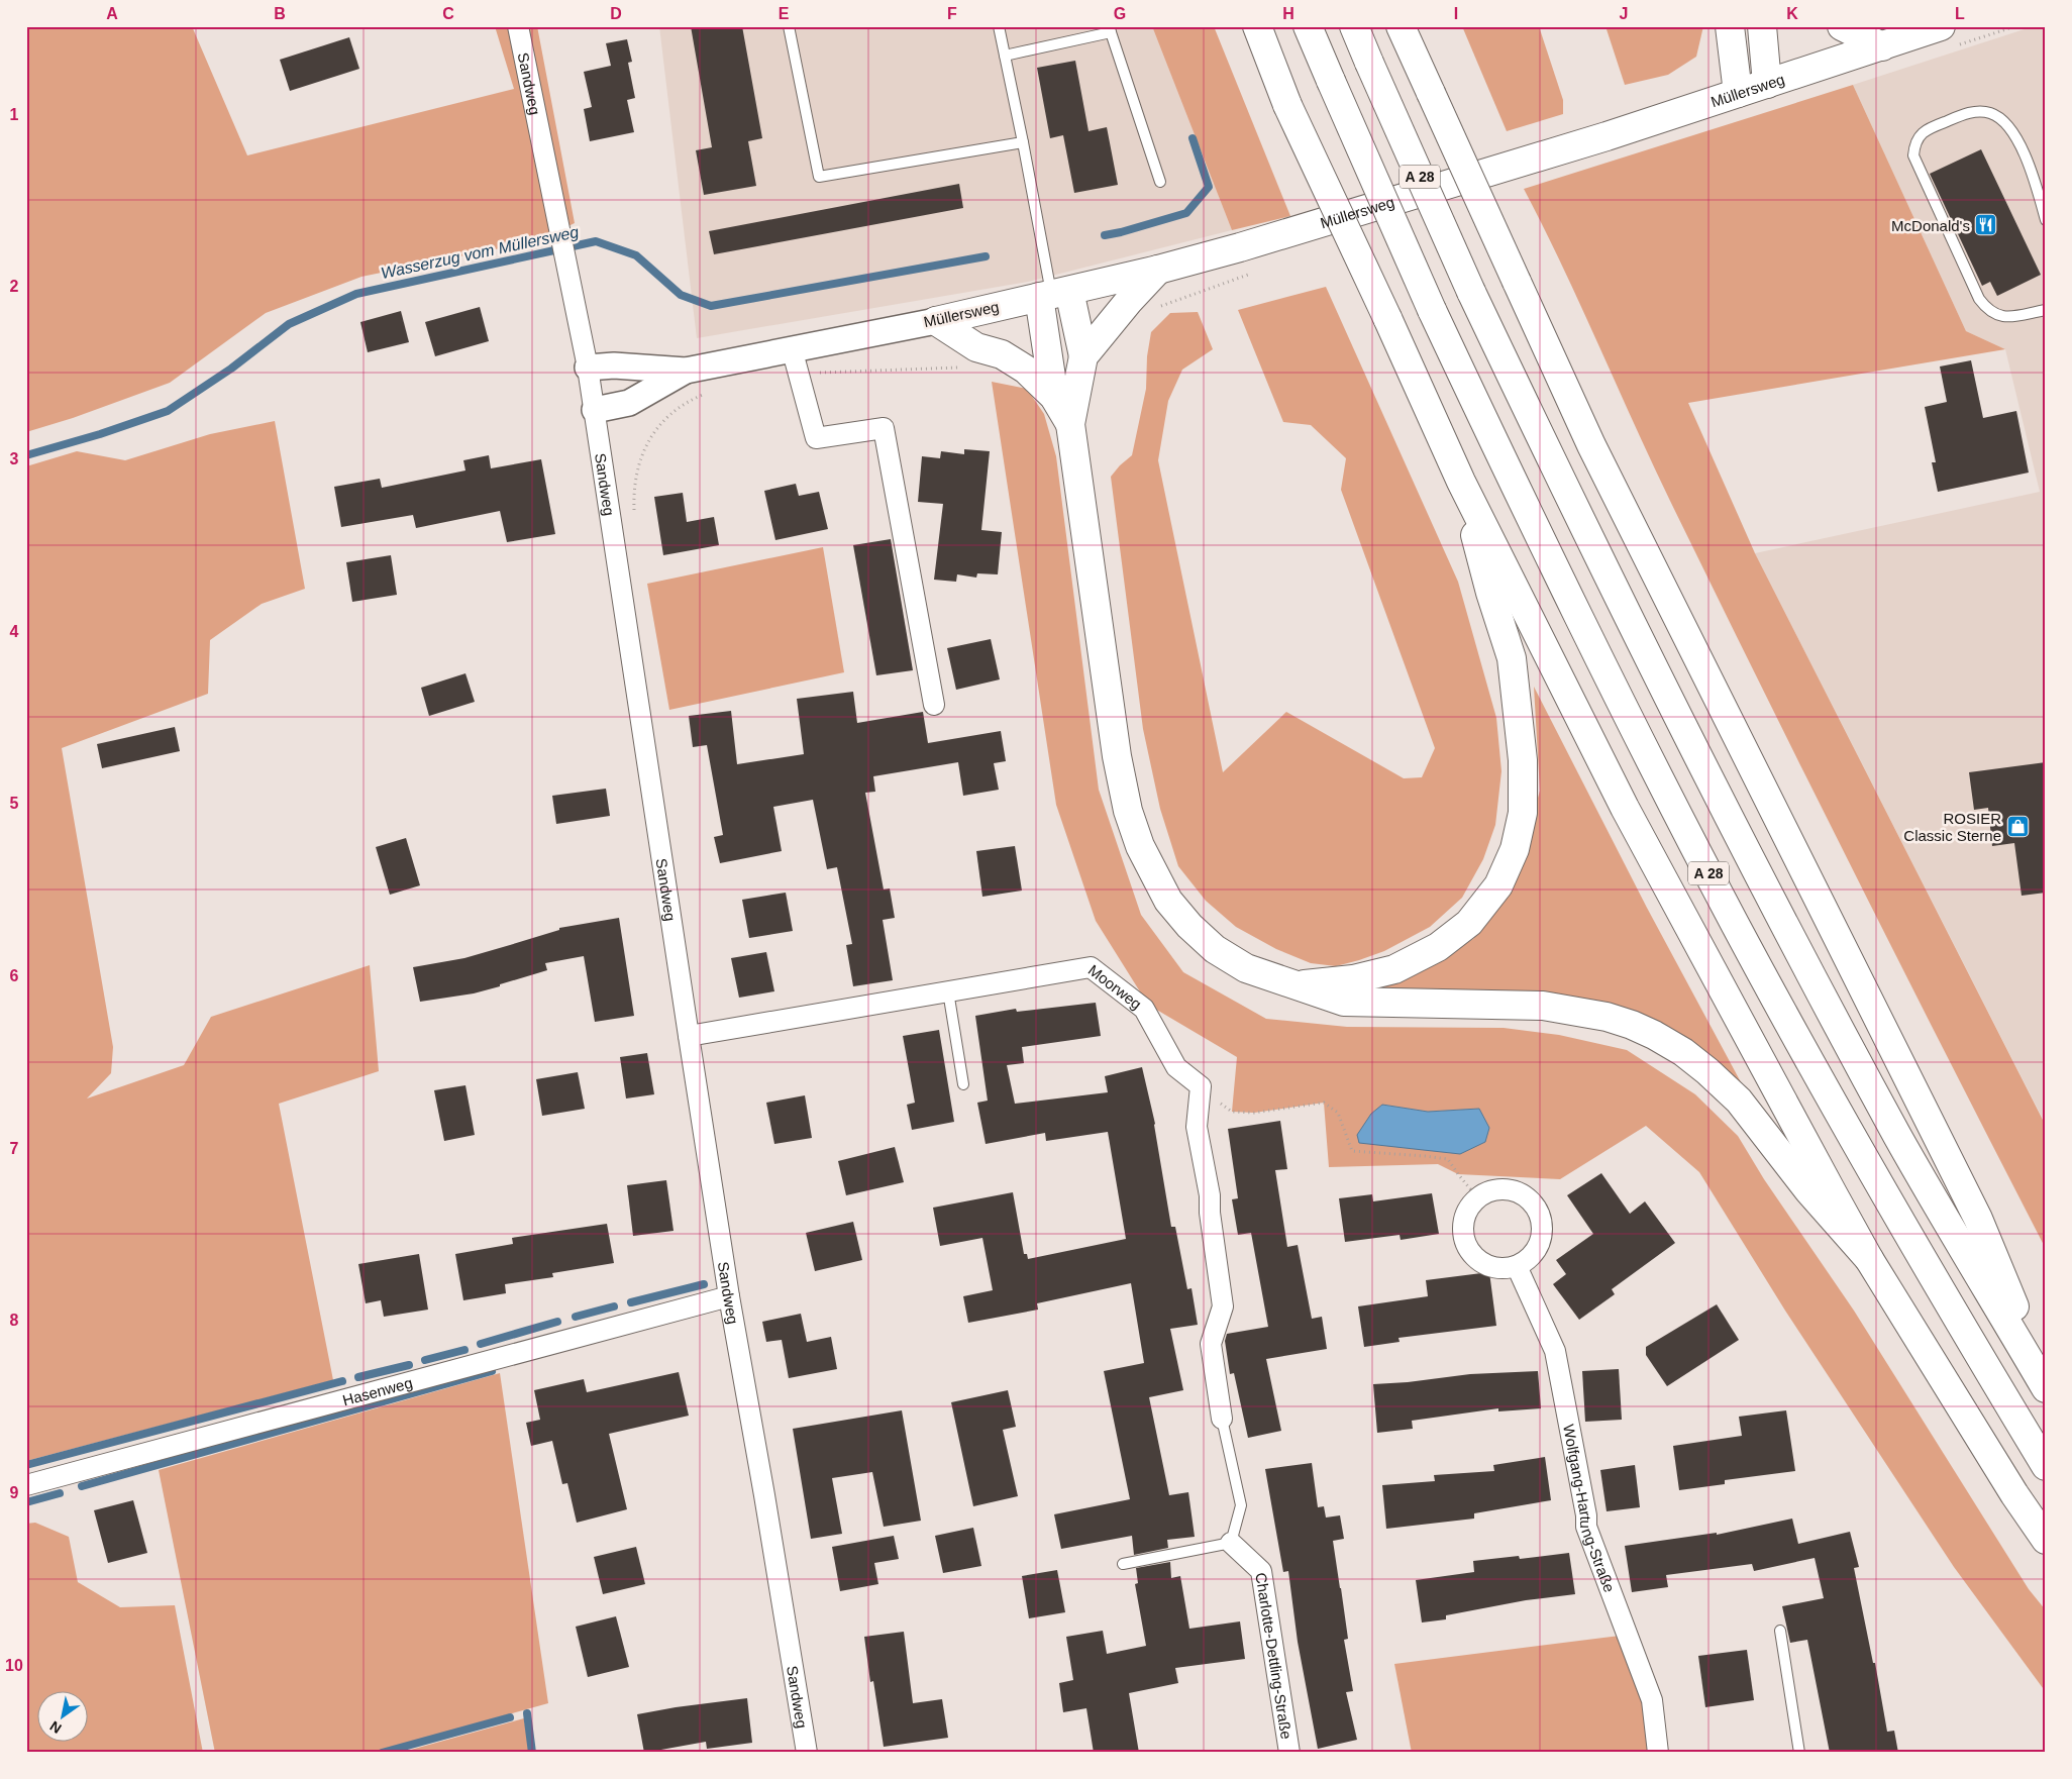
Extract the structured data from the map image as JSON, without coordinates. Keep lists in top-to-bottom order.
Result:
{
  "streets": {
    "main road": ["Müllersweg", "A 28"],
    "street": [
      "Sandweg",
      "Moorweg",
      "Hasenweg",
      "Wolfgang-Hartung-Straße",
      "Charlotte-Dettling-Straße"
    ]
  },
  "crossings": [
    ["Sandweg", "Müllersweg"],
    ["Sandweg", "Moorweg"],
    ["Sandweg", "Hasenweg"]
  ],
  "water": ["Wasserzug vom Müllersweg"],
  "places": {
    "restaurant": ["McDonald's"],
    "shop": ["ROSIER Classic Sterne"]
  },
  "north": "bottom left",
  "grid": {
    "columns": [
      "A",
      "B",
      "C",
      "D",
      "E",
      "F",
      "G",
      "H",
      "I",
      "J",
      "K",
      "L"
    ],
    "rows": [
      "1",
      "2",
      "3",
      "4",
      "5",
      "6",
      "7",
      "8",
      "9",
      "10"
    ]
  }
}
